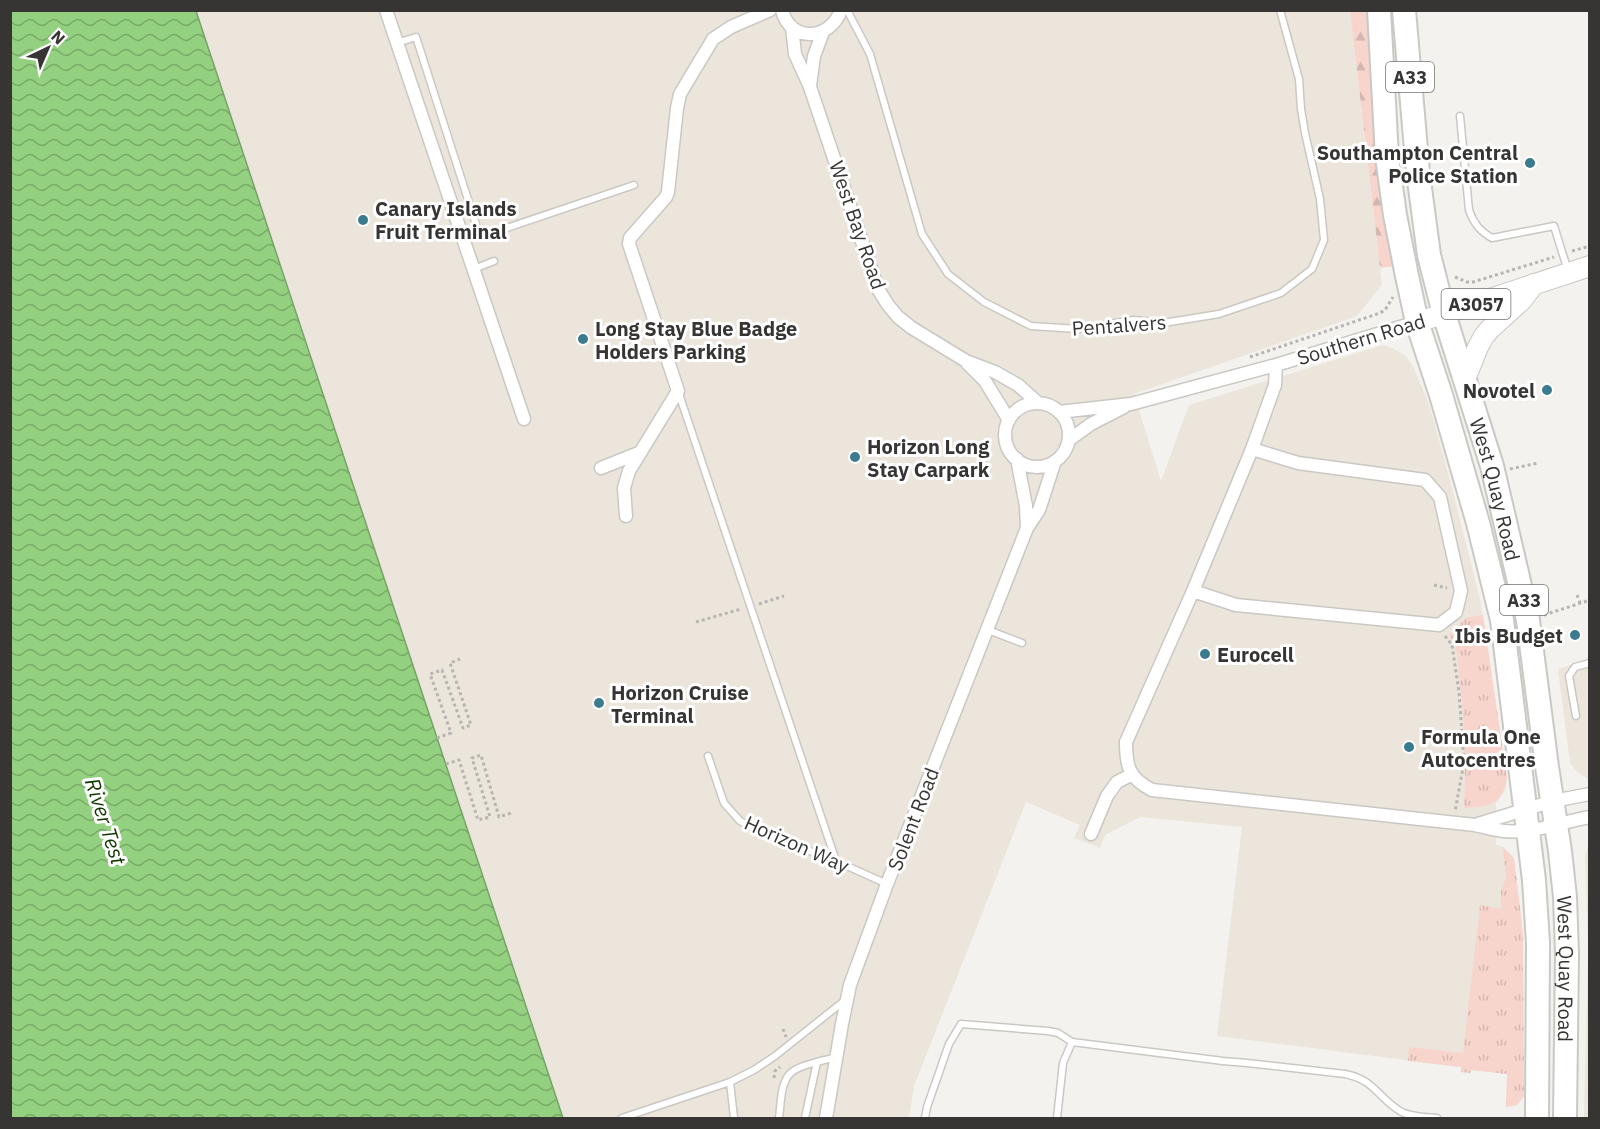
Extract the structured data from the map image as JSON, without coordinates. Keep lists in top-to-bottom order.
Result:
{
  "streets": {
    "highway": ["A33", "West Quay Road"],
    "main road": ["A3057", "Southern Road"],
    "street": ["West Bay Road", "Solent Road"],
    "lane": ["Pentalvers", "Horizon Way"]
  },
  "crossings": [
    ["West Bay Road", "Southern Road"],
    ["West Bay Road", "Solent Road"],
    ["Southern Road", "West Quay Road"],
    ["Southern Road", "Solent Road"],
    ["Solent Road", "Horizon Way"]
  ],
  "water": ["River Test"],
  "places": [
    "Southampton Central Police Station",
    "Canary Islands Fruit Terminal",
    "Long Stay Blue Badge Holders Parking",
    "Novotel",
    "Horizon Long Stay Carpark",
    "Ibis Budget",
    "Eurocell",
    "Horizon Cruise Terminal",
    "Formula One Autocentres"
  ],
  "north": "top right"
}
